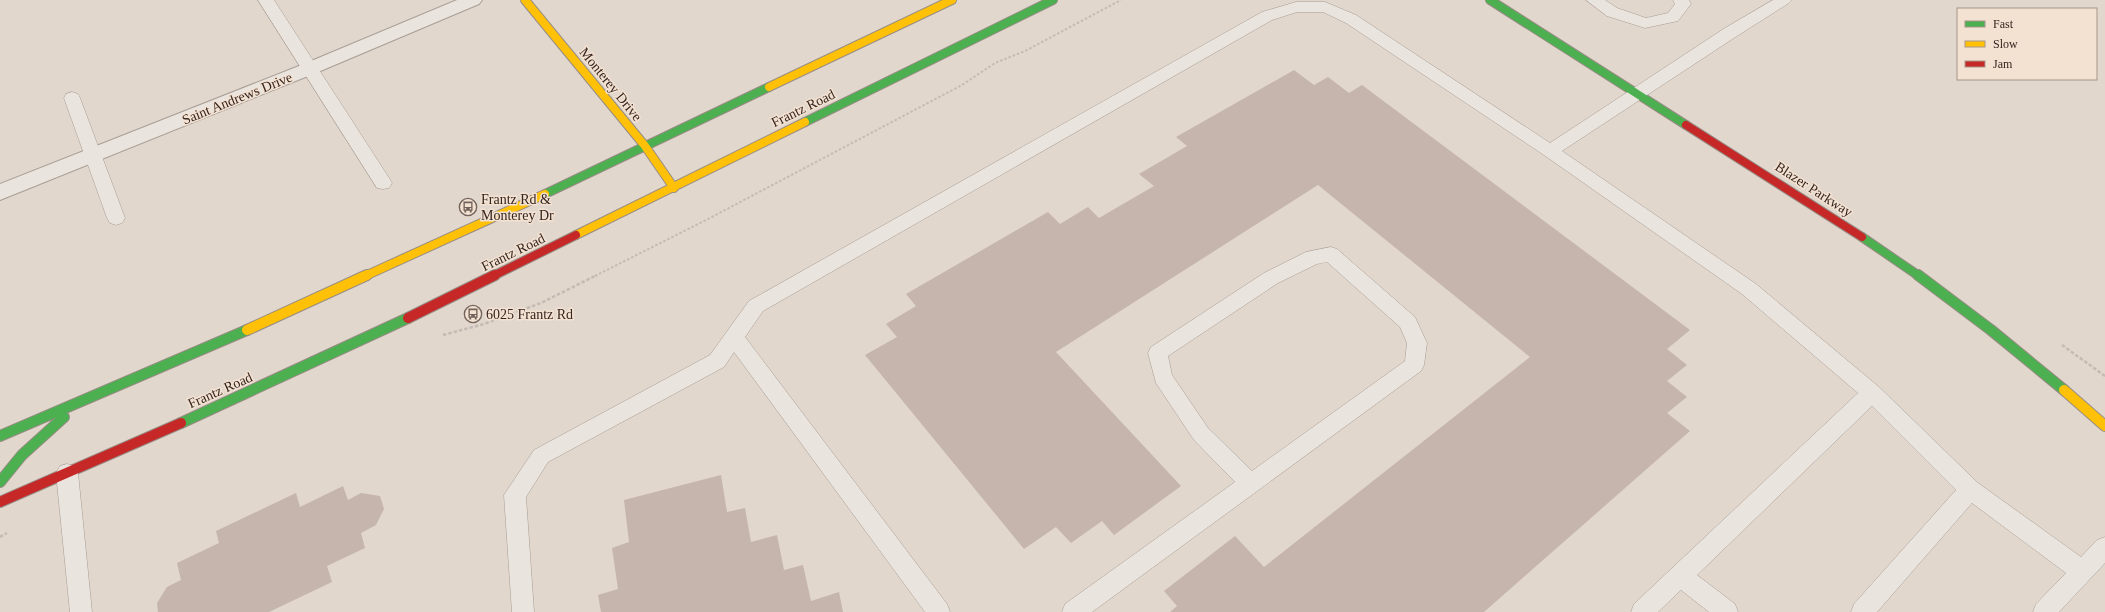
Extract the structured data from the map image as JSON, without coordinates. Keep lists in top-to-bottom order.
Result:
{
  "streets": {
    "main road": ["Monterey Drive", "Frantz Road", "Blazer Parkway"],
    "street": ["Saint Andrews Drive"]
  },
  "crossings": [
    ["Monterey Drive", "Frantz Road"]
  ],
  "places": {
    "bus stop": ["Frantz Rd & Monterey Dr", "6025 Frantz Rd"]
  },
  "legend": ["Fast", "Slow", "Jam"]
}
